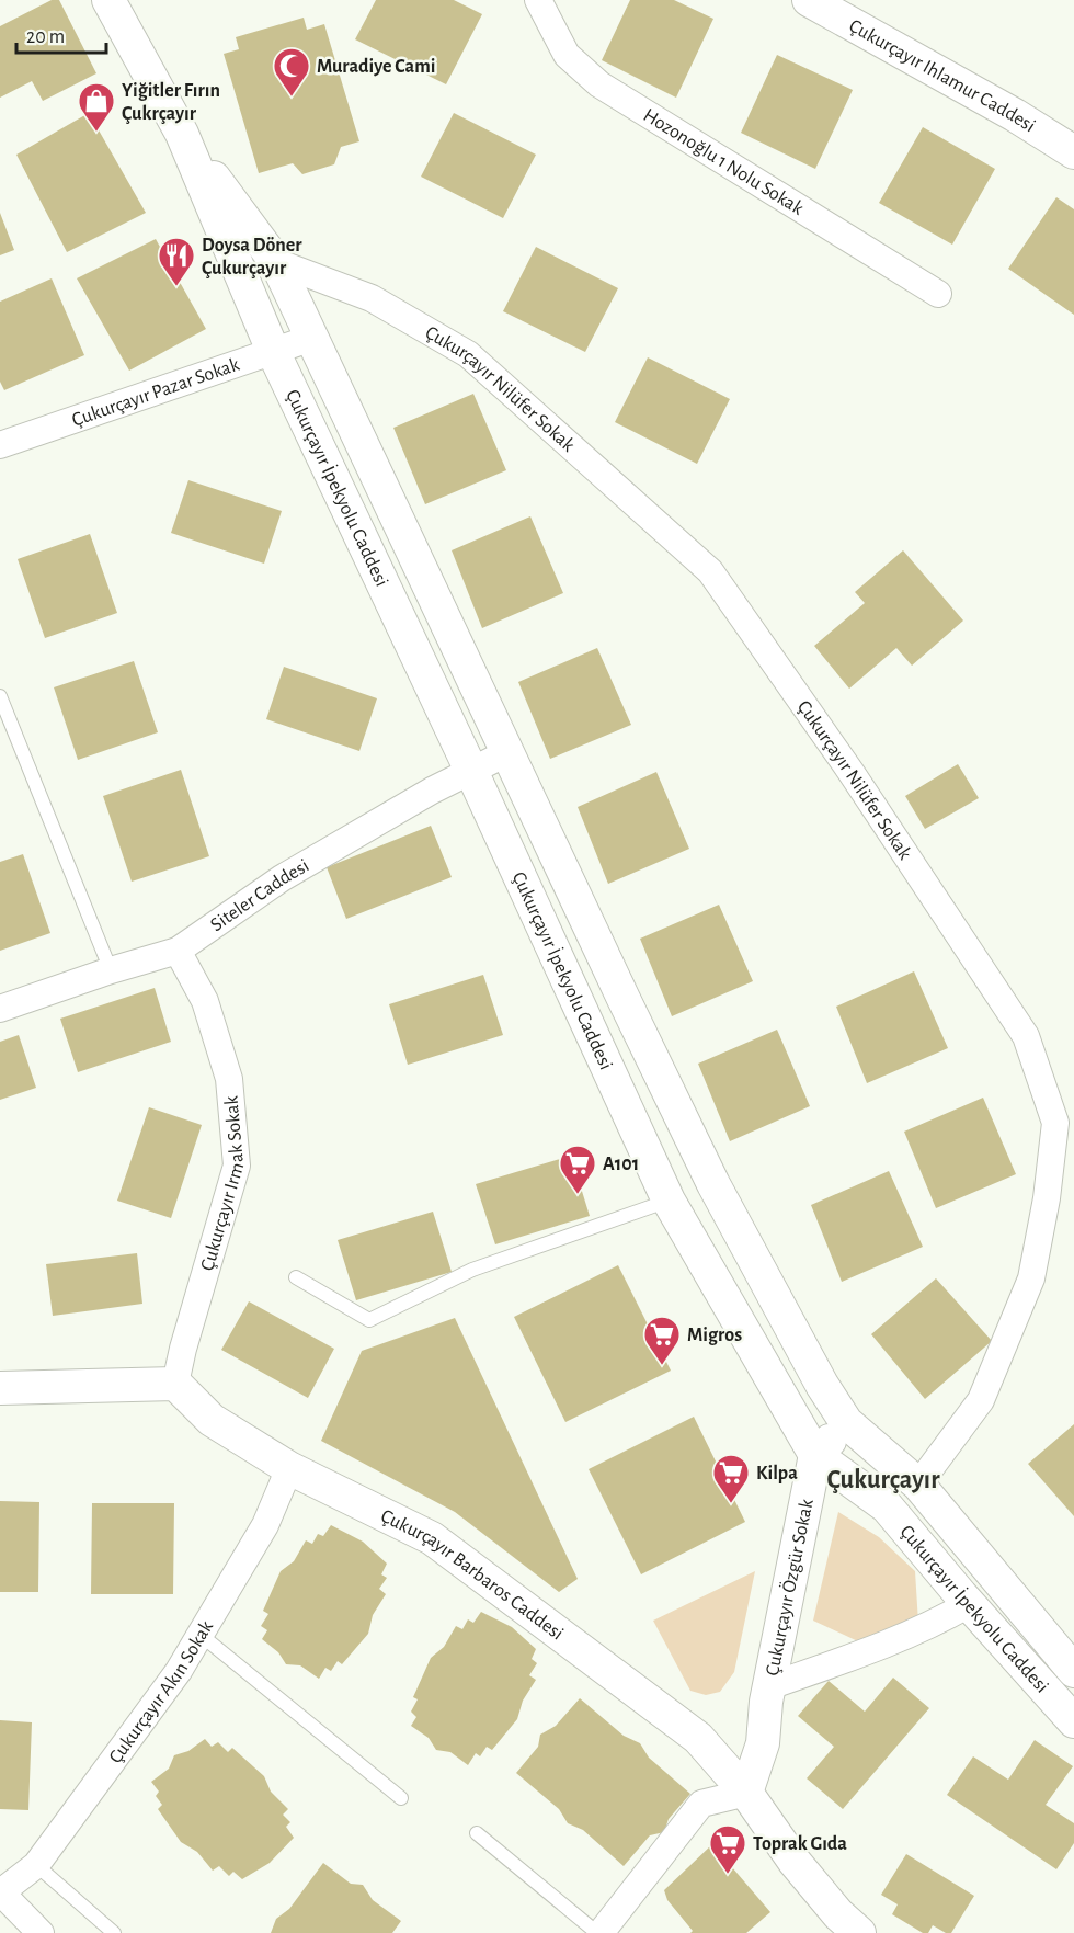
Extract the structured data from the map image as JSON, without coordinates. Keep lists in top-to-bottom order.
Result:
{
  "streets": {
    "street": [
      "Çukurçayır Ihlamur Caddesi",
      "Hozonoğlu 1 Nolu Sokak",
      "Çukurçayır Nilüfer Sokak",
      "Çukurçayır Pazar Sokak",
      "Çukurçayır İpekyolu Caddesi",
      "Siteler Caddesi",
      "Çukurçayır Irmak Sokak",
      "Çukurçayır Barbaros Caddesi",
      "Çukurçayır Özgür Sokak",
      "Çukurçayır Akın Sokak"
    ]
  },
  "crossings": [
    ["Çukurçayır Nilüfer Sokak", "Çukurçayır İpekyolu Caddesi"],
    ["Çukurçayır Pazar Sokak", "Çukurçayır İpekyolu Caddesi"],
    ["Çukurçayır İpekyolu Caddesi", "Siteler Caddesi"],
    ["Çukurçayır İpekyolu Caddesi", "Çukurçayır Özgür Sokak"],
    ["Siteler Caddesi", "Çukurçayır Irmak Sokak"],
    ["Çukurçayır Irmak Sokak", "Çukurçayır Barbaros Caddesi"],
    ["Çukurçayır Barbaros Caddesi", "Çukurçayır Özgür Sokak"],
    ["Çukurçayır Barbaros Caddesi", "Çukurçayır Akın Sokak"]
  ],
  "districts": ["Çukurçayır"],
  "places": {
    "mosque": ["Muradiye Cami"],
    "shop": ["Yiğitler Fırın Çukrçayır"],
    "restaurant": ["Doysa Döner Çukurçayır"],
    "supermarket": [
      "A101",
      "Migros",
      "Kilpa",
      "Toprak Gıda"
    ]
  },
  "scale_bar": "20 m"
}
